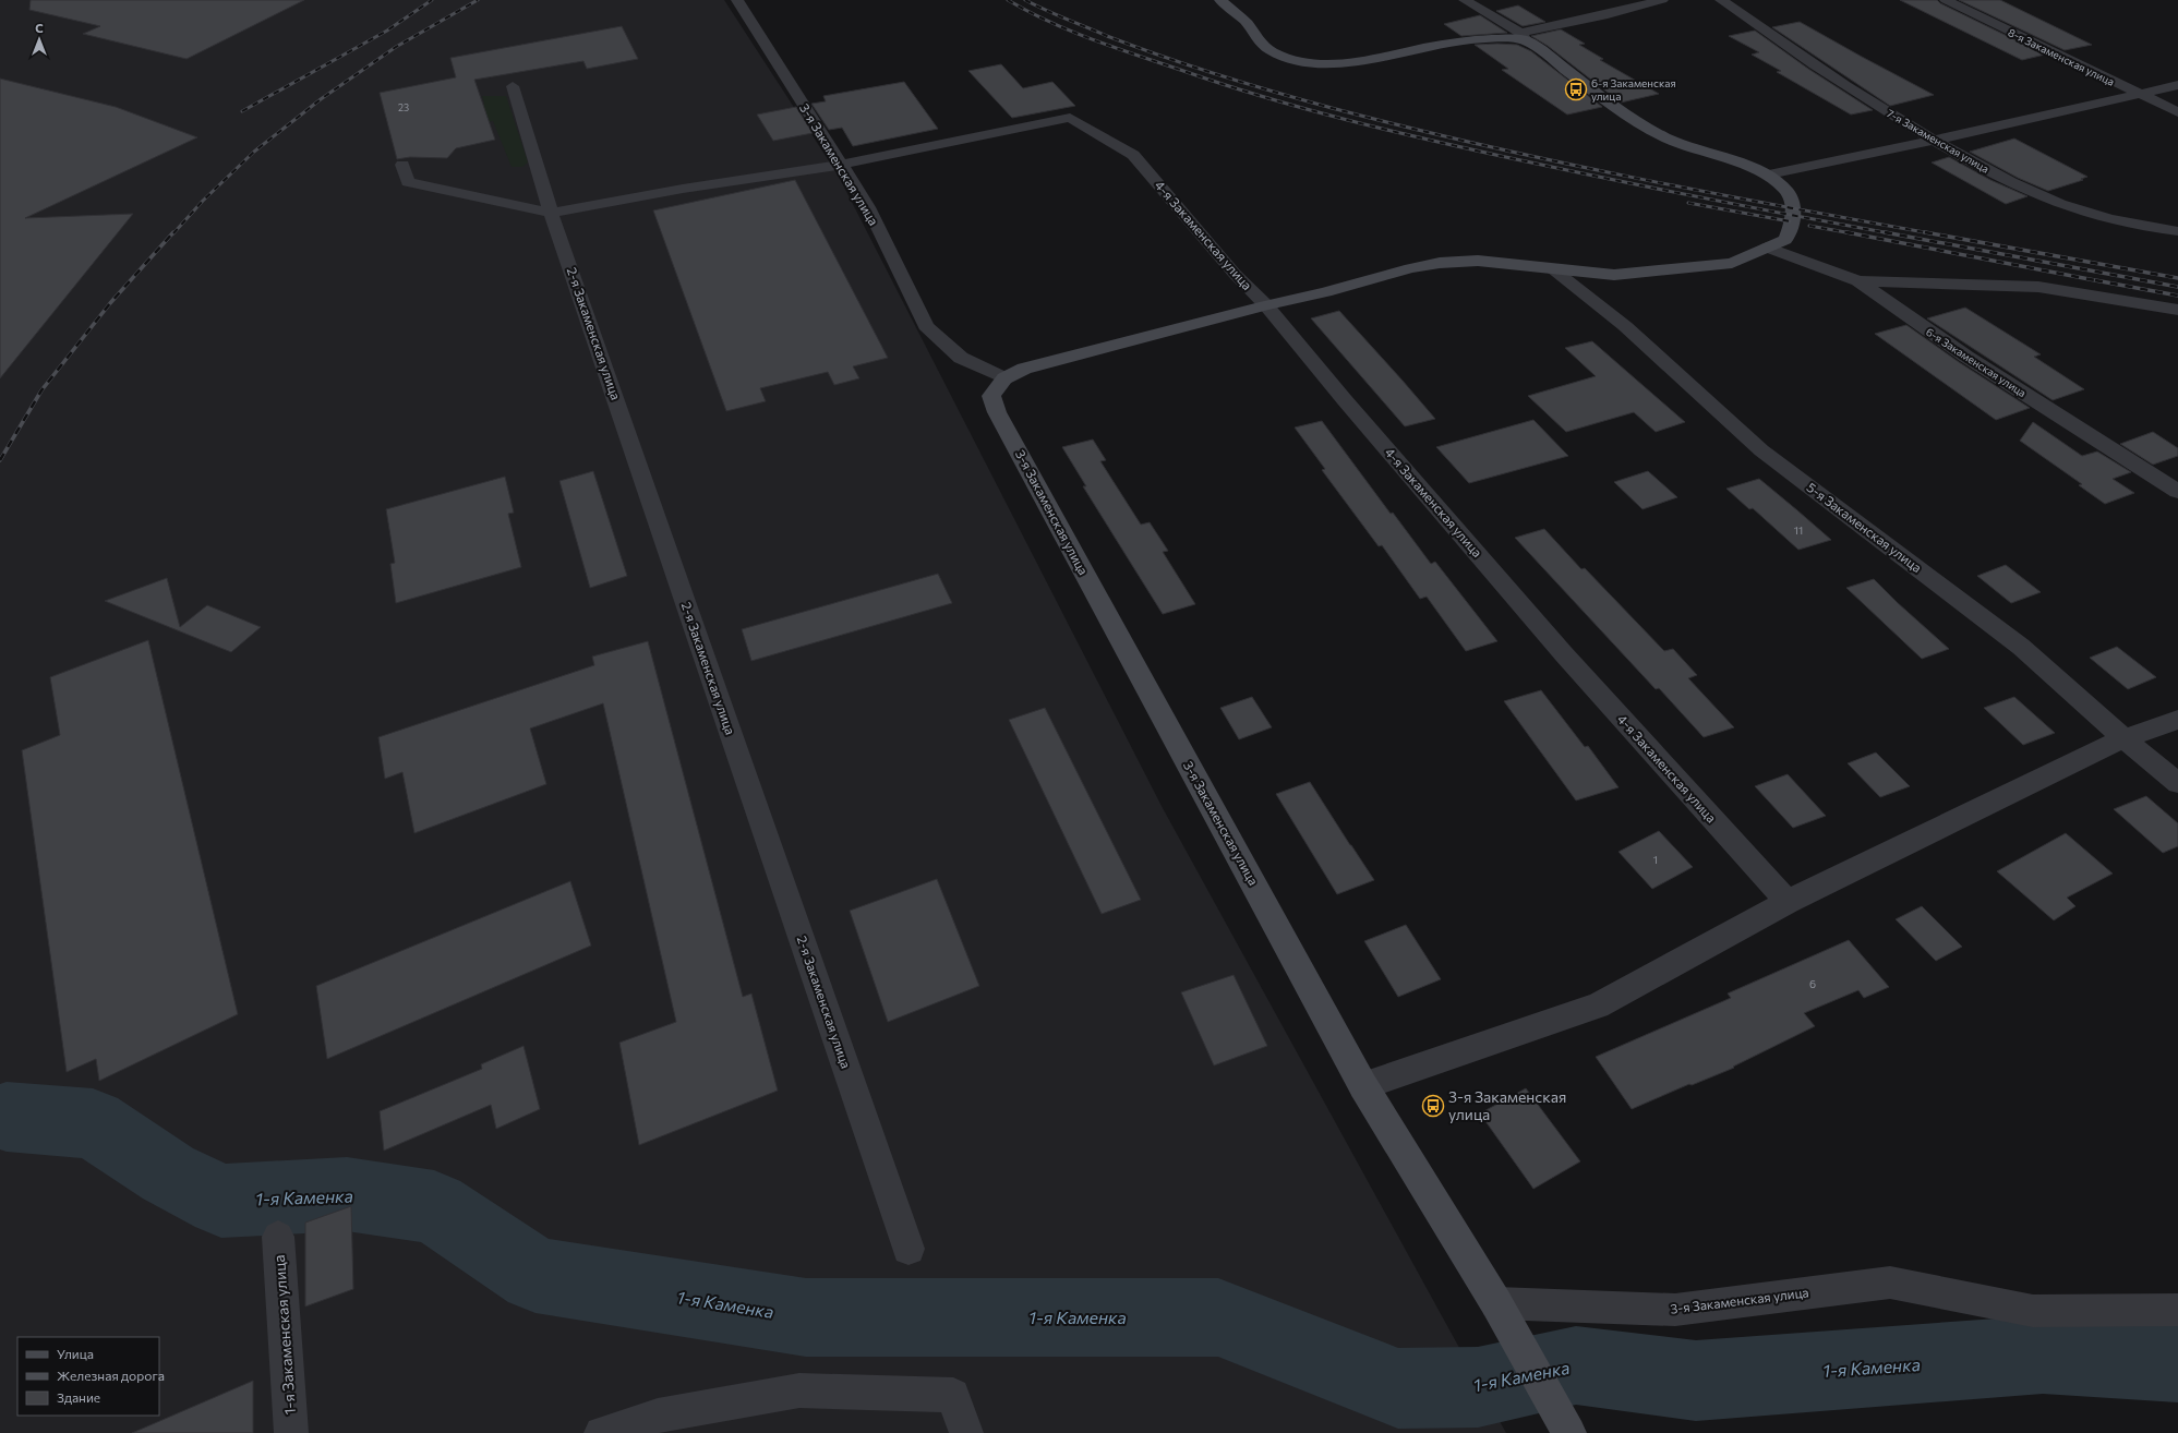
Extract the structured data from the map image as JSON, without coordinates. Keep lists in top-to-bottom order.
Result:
{
  "streets": {
    "street": [
      "8-я Закаменская улица",
      "7-я Закаменская улица",
      "3-я Закаменская улица",
      "4-я Закаменская улица",
      "2-я Закаменская улица",
      "6-я Закаменская улица",
      "5-я Закаменская улица",
      "1-я Закаменская улица"
    ]
  },
  "crossings": [
    ["3-я Закаменская улица", "4-я Закаменская улица"]
  ],
  "water": ["1-я Каменка"],
  "places": {
    "bus stop": ["6-я Закаменская улица", "3-я Закаменская улица"]
  },
  "house_numbers": [
    "23",
    "11",
    "1",
    "6"
  ],
  "legend": ["Улица", "Железная дорога", "Здание"],
  "north": "top"
}
